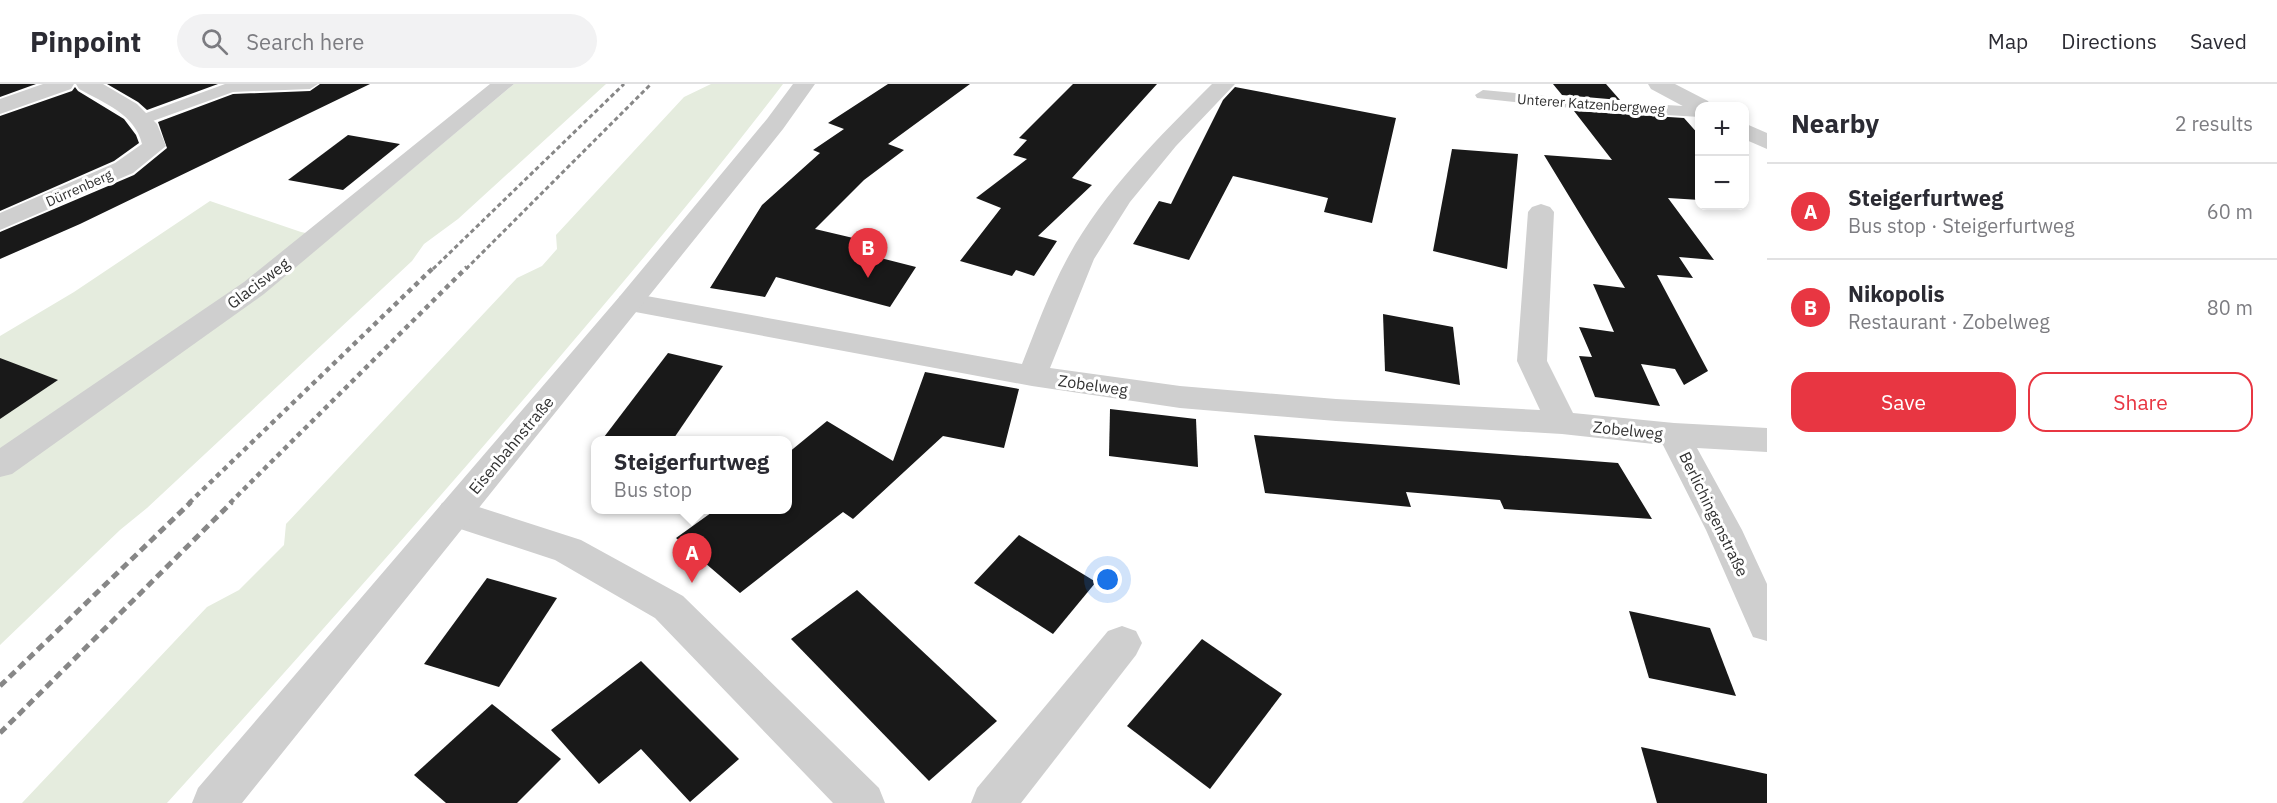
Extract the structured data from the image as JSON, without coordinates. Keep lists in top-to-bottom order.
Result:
{
  "streets": {
    "street": [
      "Unterer Katzenbergweg",
      "Dürrenberg",
      "Glacisweg",
      "Zobelweg",
      "Eisenbahnstraße",
      "Berlichingenstraße"
    ]
  },
  "crossings": [
    ["Zobelweg", "Eisenbahnstraße"],
    ["Zobelweg", "Berlichingenstraße"]
  ],
  "page": {
    "header": "Pinpoint",
    "search": "Search here",
    "nav": ["Map", "Directions", "Saved"],
    "heading": ["Nearby", "2 results"],
    "map_buttons": ["+", "−"],
    "list": [
      {
        "mark": "A",
        "name": "Steigerfurtweg",
        "note": "Bus stop · Steigerfurtweg",
        "value": "60 m"
      },
      {
        "mark": "B",
        "name": "Nikopolis",
        "note": "Restaurant · Zobelweg",
        "value": "80 m"
      }
    ],
    "pins": ["B", "A"],
    "buttons": ["Save", "Share"],
    "popup": ["Steigerfurtweg", "Bus stop"]
  }
}
